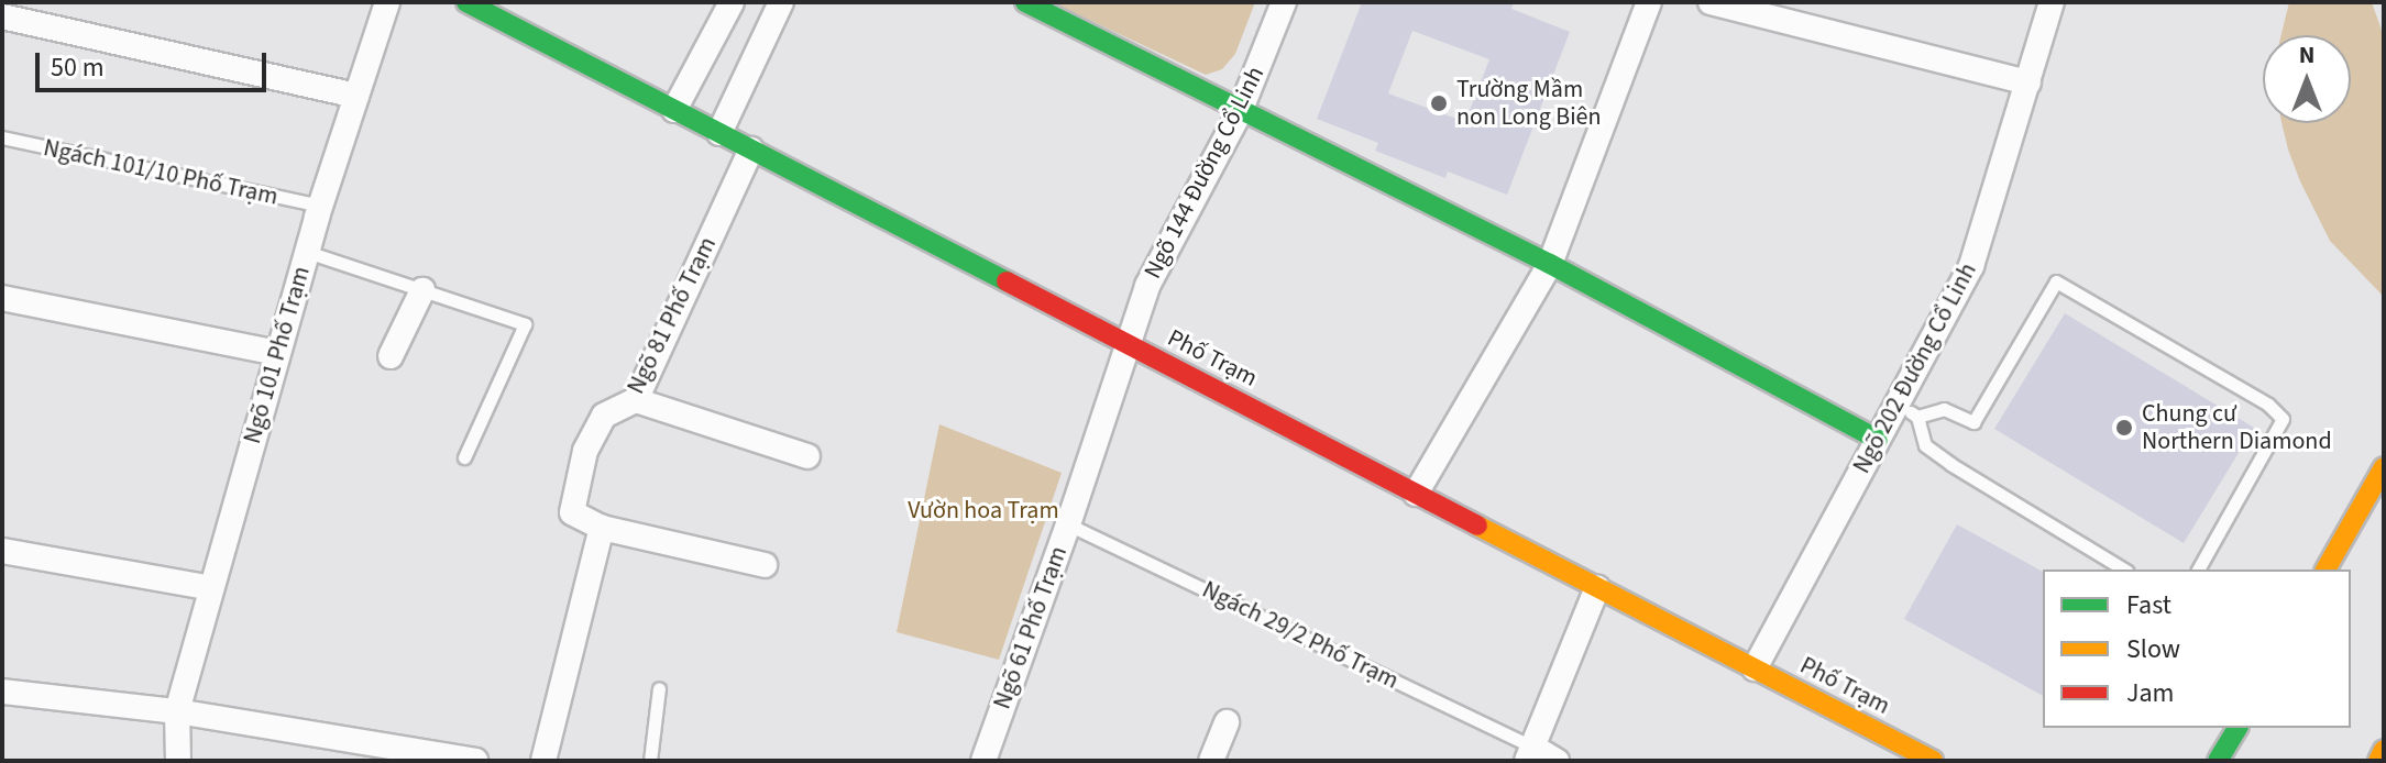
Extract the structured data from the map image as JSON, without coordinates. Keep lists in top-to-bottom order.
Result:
{
  "streets": {
    "main road": ["Phố Trạm"],
    "street": [
      "Ngõ 144 Đường Cổ Linh",
      "Ngõ 81 Phố Trạm",
      "Ngõ 101 Phố Trạm",
      "Ngõ 202 Đường Cổ Linh",
      "Ngõ 61 Phố Trạm"
    ],
    "lane": ["Ngách 101/10 Phố Trạm", "Ngách 29/2 Phố Trạm"]
  },
  "crossings": [
    ["Ngách 101/10 Phố Trạm", "Ngõ 101 Phố Trạm"],
    ["Ngõ 144 Đường Cổ Linh", "Phố Trạm"],
    ["Ngõ 144 Đường Cổ Linh", "Ngõ 61 Phố Trạm"],
    ["Ngõ 81 Phố Trạm", "Phố Trạm"],
    ["Phố Trạm", "Ngõ 202 Đường Cổ Linh"],
    ["Phố Trạm", "Ngõ 61 Phố Trạm"],
    ["Ngõ 61 Phố Trạm", "Ngách 29/2 Phố Trạm"]
  ],
  "parks": ["Vườn hoa Trạm"],
  "places": ["Trường Mầm non Long Biên", "Chung cư Northern Diamond"],
  "legend": ["Fast", "Slow", "Jam"],
  "scale_bar": "50 m",
  "north": "top"
}
